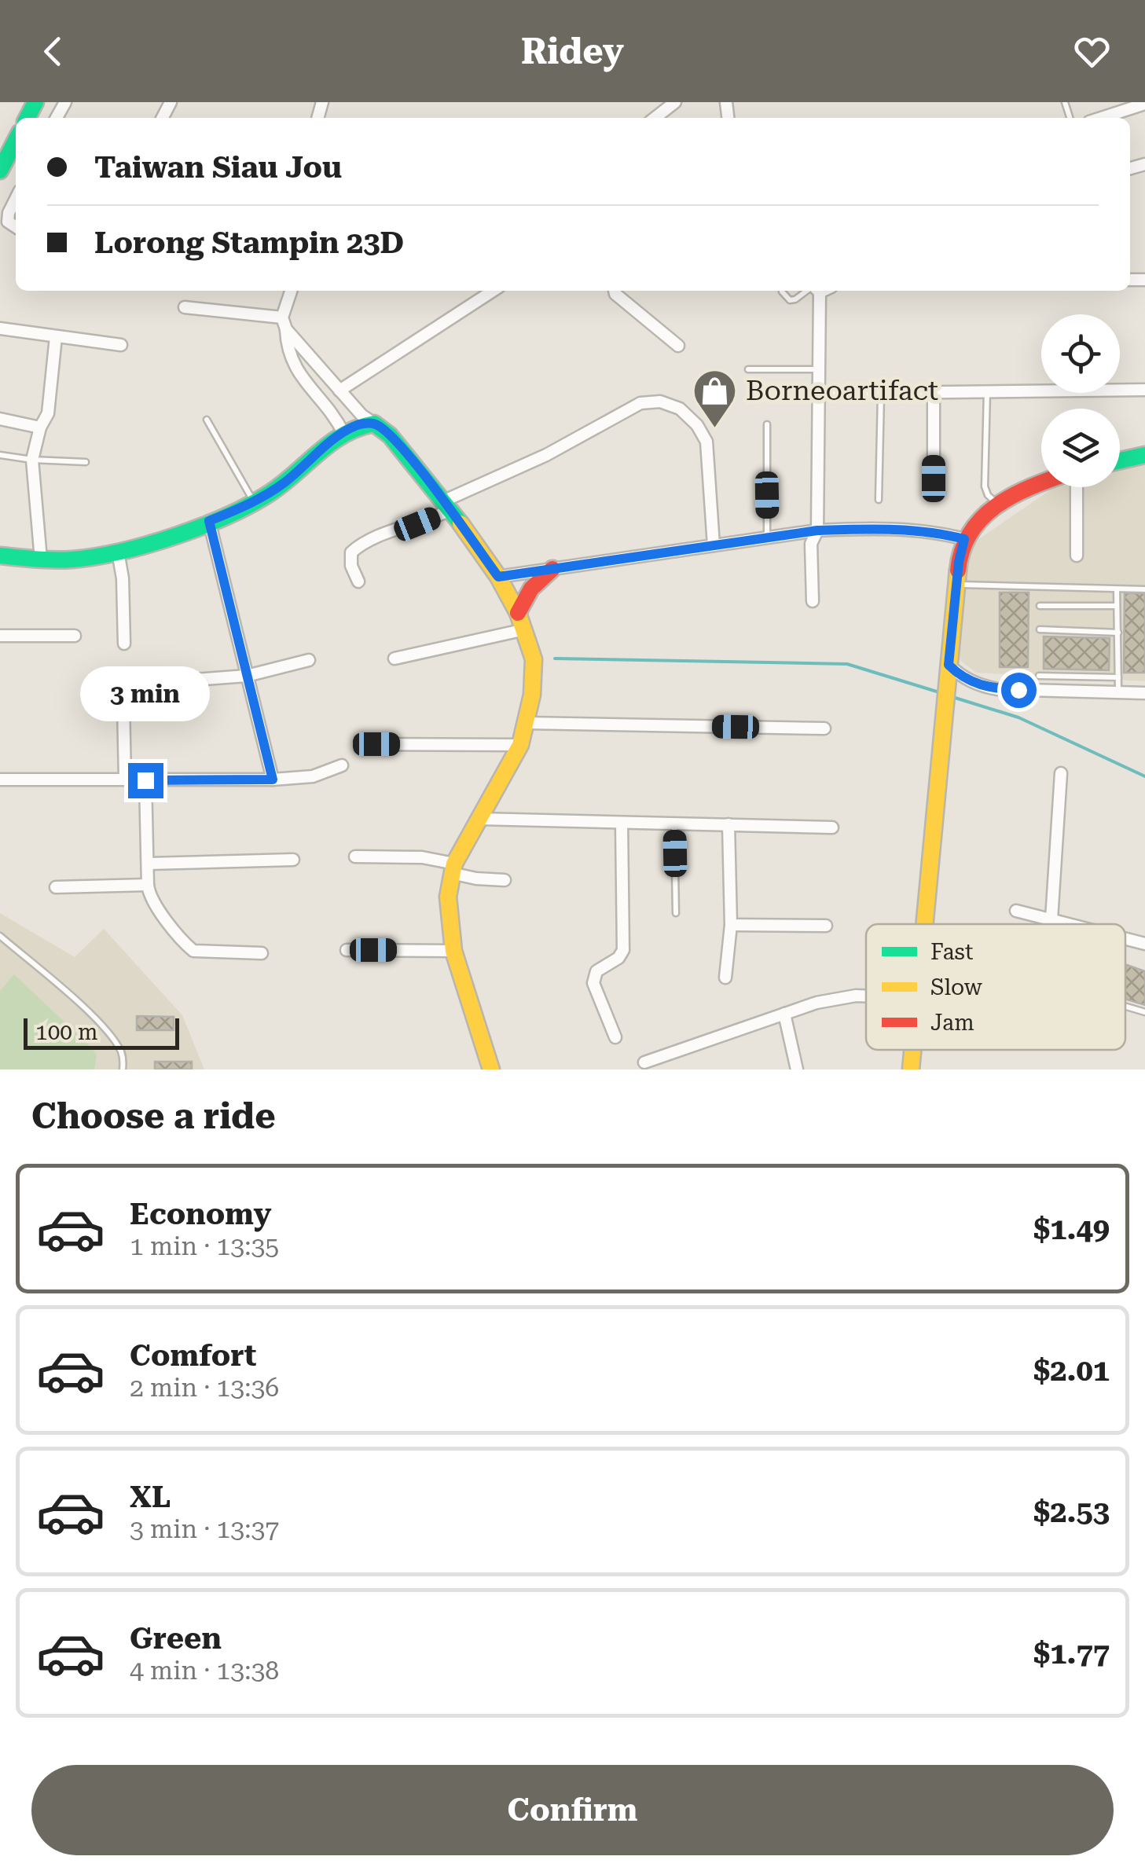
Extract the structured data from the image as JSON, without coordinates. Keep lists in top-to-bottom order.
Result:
{
  "places": {
    "shop": ["Borneoartifact"]
  },
  "legend": ["Fast", "Slow", "Jam"],
  "scale_bar": "100 m",
  "page": {
    "header": "Ridey",
    "banner": ["Taiwan Siau Jou", "Lorong Stampin 23D"],
    "bubble": "3 min",
    "scale": "100 m",
    "heading": "Choose a ride",
    "list": [
      {
        "name": "Economy",
        "note": "1 min · 13:35",
        "value": "$1.49"
      },
      {
        "name": "Comfort",
        "note": "2 min · 13:36",
        "value": "$2.01"
      },
      {
        "name": "XL",
        "note": "3 min · 13:37",
        "value": "$2.53"
      },
      {
        "name": "Green",
        "note": "4 min · 13:38",
        "value": "$1.77"
      }
    ],
    "buttons": "Confirm"
  }
}
